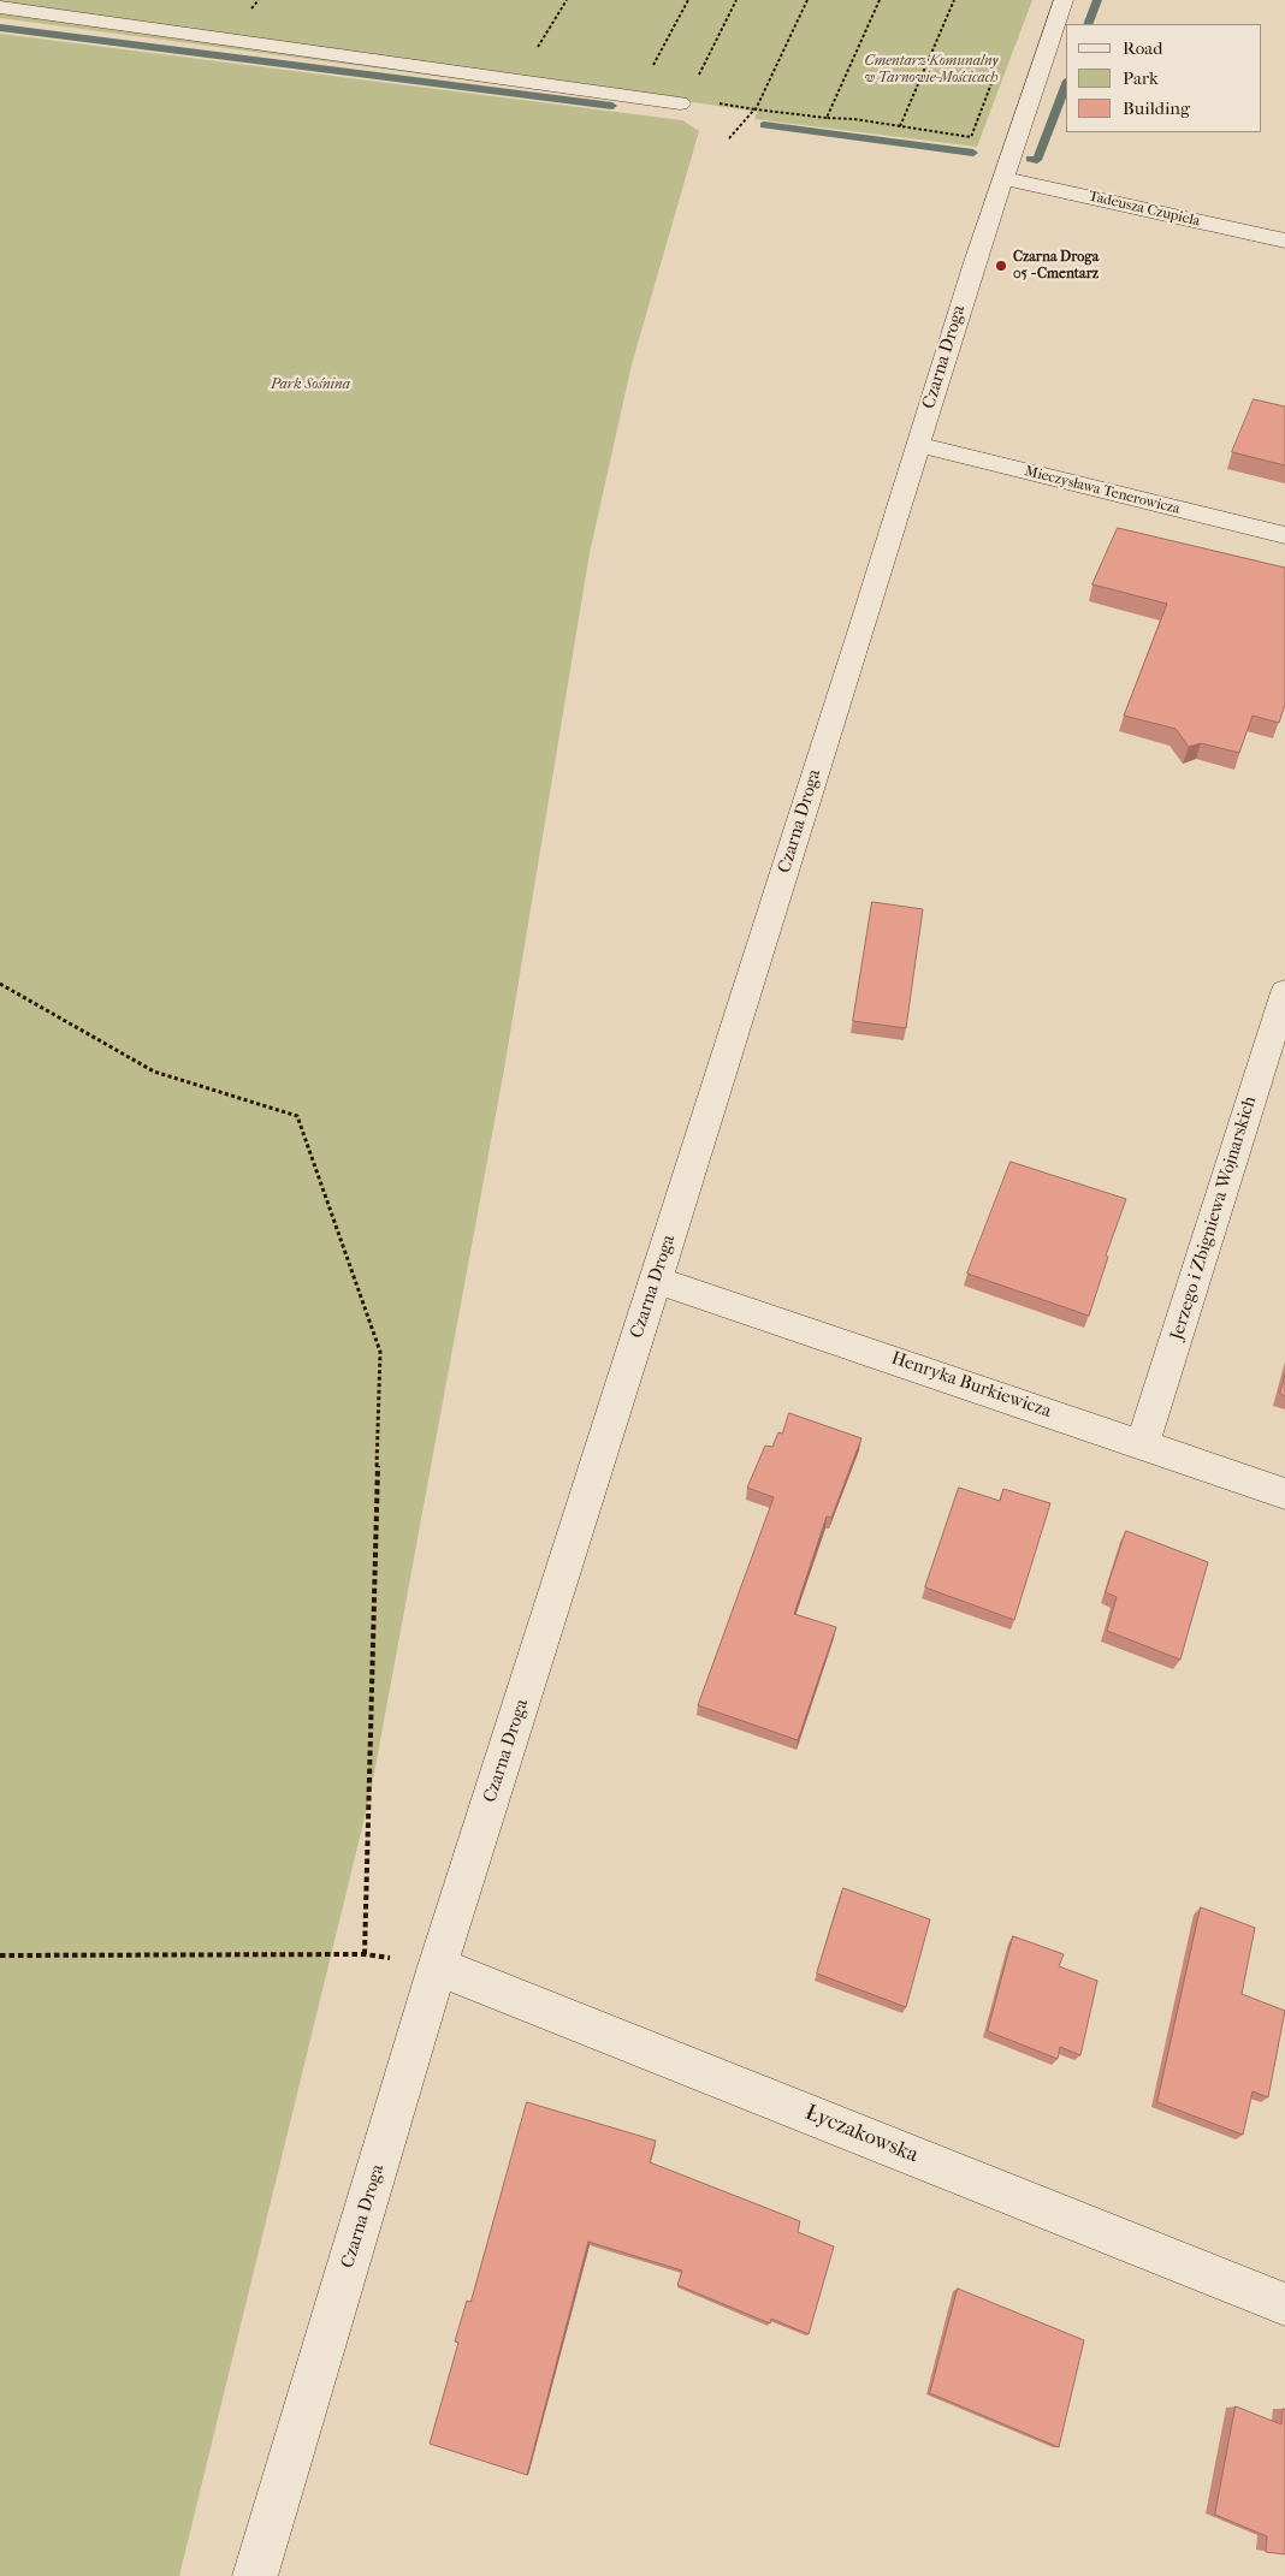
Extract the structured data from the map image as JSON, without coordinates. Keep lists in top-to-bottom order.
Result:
{
  "streets": {
    "street": [
      "Tadeusza Czupiela",
      "Czarna Droga",
      "Mieczysława Tenerowicza",
      "Jerzego i Zbigniewa Wojnarskich",
      "Henryka Burkiewicza",
      "Łyczakowska"
    ]
  },
  "crossings": [
    ["Tadeusza Czupiela", "Czarna Droga"],
    ["Czarna Droga", "Mieczysława Tenerowicza"],
    ["Czarna Droga", "Henryka Burkiewicza"],
    ["Czarna Droga", "Łyczakowska"],
    ["Jerzego i Zbigniewa Wojnarskich", "Henryka Burkiewicza"]
  ],
  "parks": ["Cmentarz Komunalny w Tarnowie-Mościcach", "Park Sośnina"],
  "places": ["Czarna Droga 05 - Cmentarz"],
  "legend": ["Road", "Park", "Building"]
}
